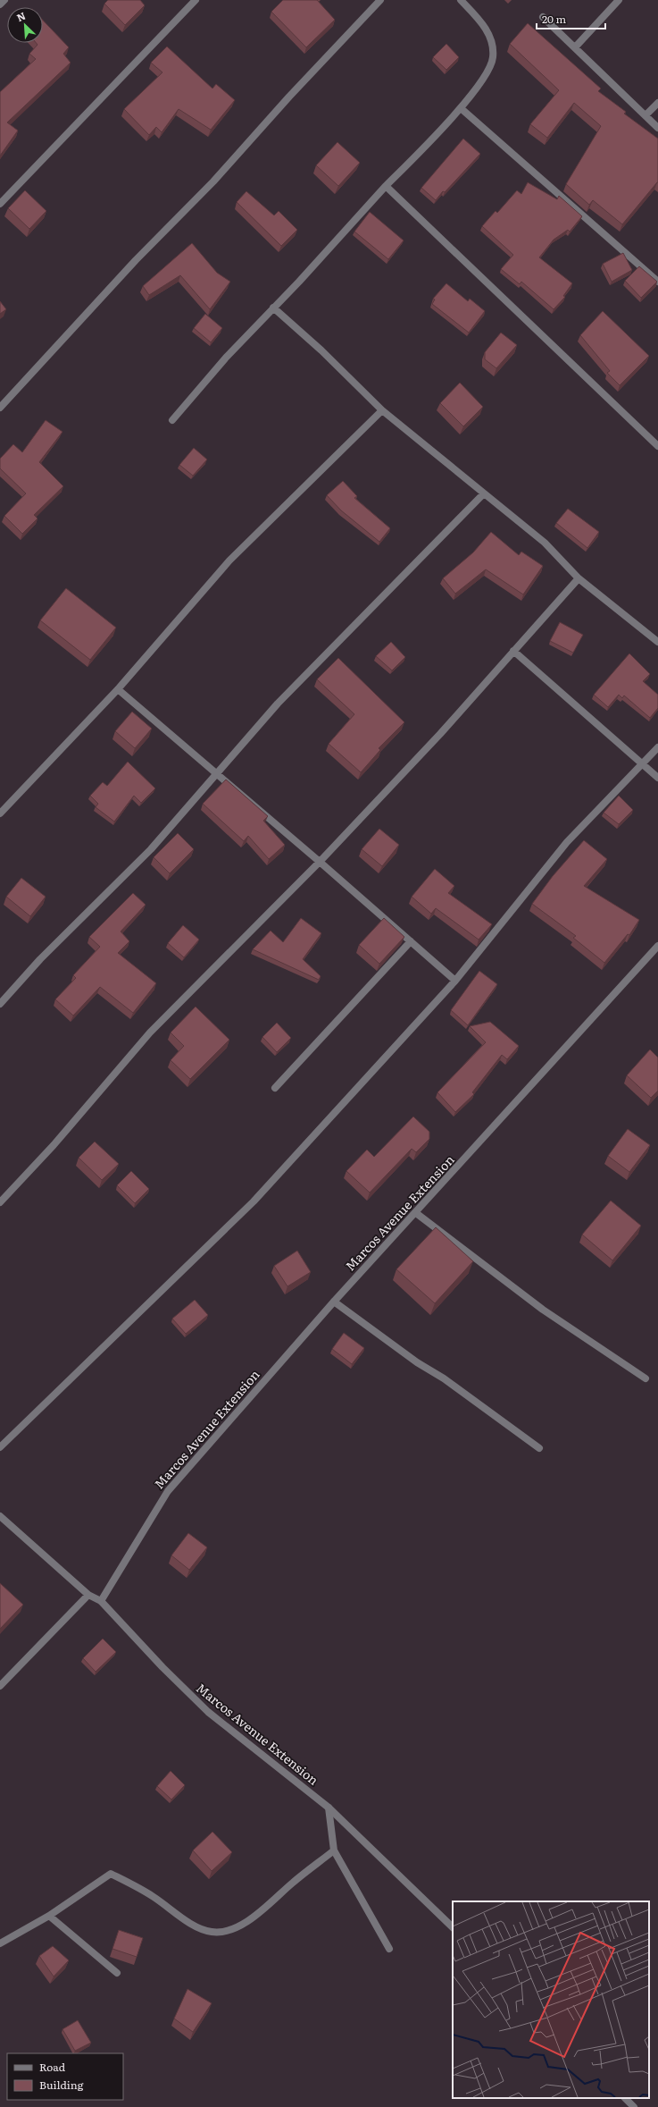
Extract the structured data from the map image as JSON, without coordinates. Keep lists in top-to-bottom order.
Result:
{
  "streets": {
    "street": ["Marcos Avenue Extension"]
  },
  "legend": ["Road", "Building"],
  "scale_bar": "20 m",
  "north": "top left"
}
